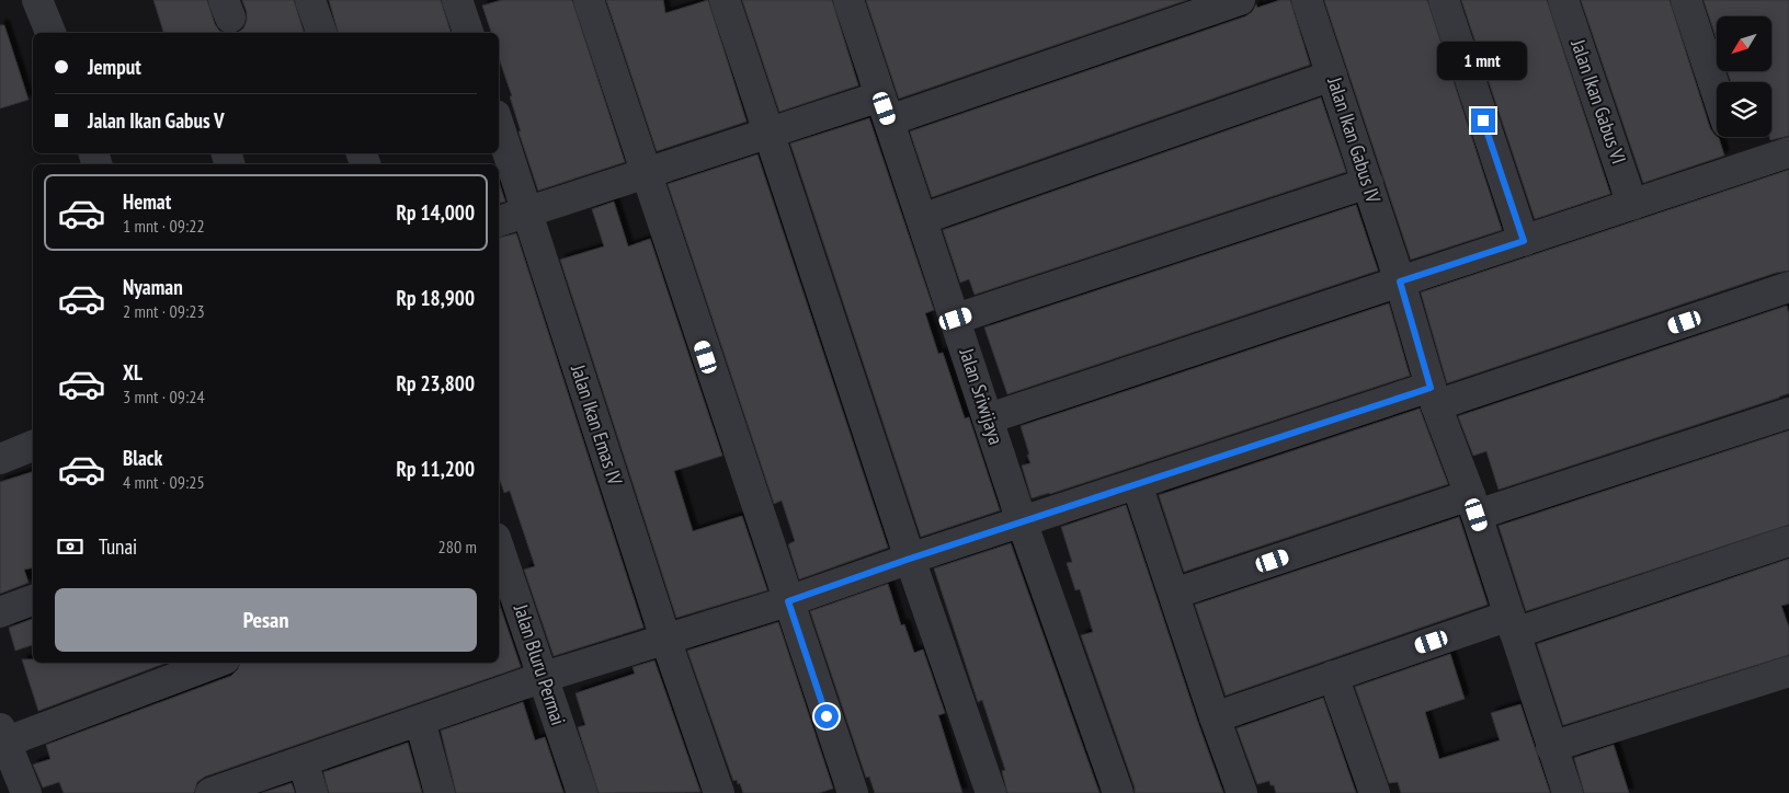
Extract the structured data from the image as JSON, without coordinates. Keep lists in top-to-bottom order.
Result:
{
  "streets": {
    "street": [
      "Jalan Ikan Gabus VI",
      "Jalan Ikan Gabus IV",
      "Jalan Sriwijaya",
      "Jalan Ikan Emas IV",
      "Jalan Bluru Permai"
    ]
  },
  "north": "bottom left",
  "page": {
    "banner": ["Jemput", "Jalan Ikan Gabus V"],
    "bubble": "1 mnt",
    "list": [
      {
        "name": "Hemat",
        "note": "1 mnt · 09:22",
        "value": "Rp 14,000"
      },
      {
        "name": "Nyaman",
        "note": "2 mnt · 09:23",
        "value": "Rp 18,900"
      },
      {
        "name": "XL",
        "note": "3 mnt · 09:24",
        "value": "Rp 23,800"
      },
      {
        "name": "Black",
        "note": "4 mnt · 09:25",
        "value": "Rp 11,200"
      }
    ],
    "pay": ["Tunai", "280 m"],
    "buttons": "Pesan"
  }
}
